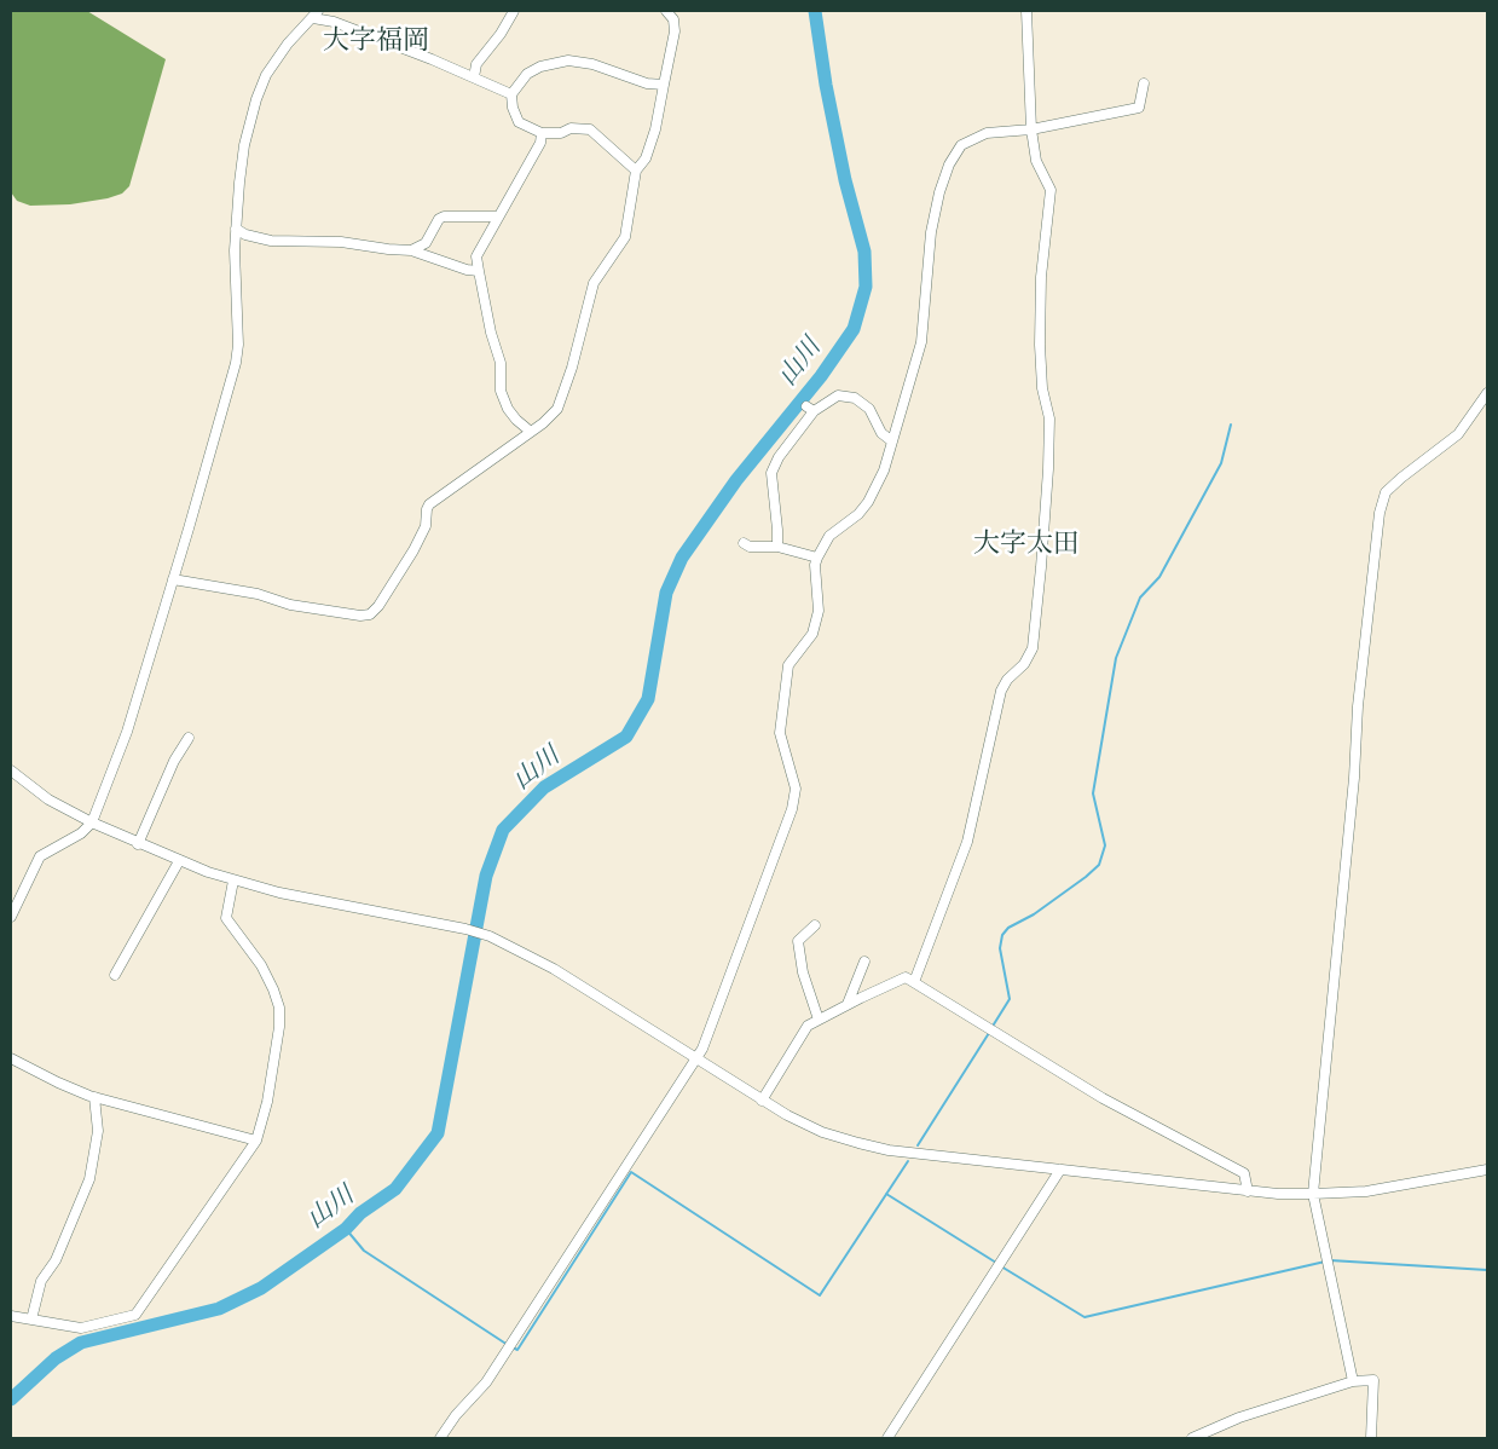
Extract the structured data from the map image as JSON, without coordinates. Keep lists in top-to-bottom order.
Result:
{
  "districts": ["大字福岡", "大字太田"],
  "water": ["山川"]
}
